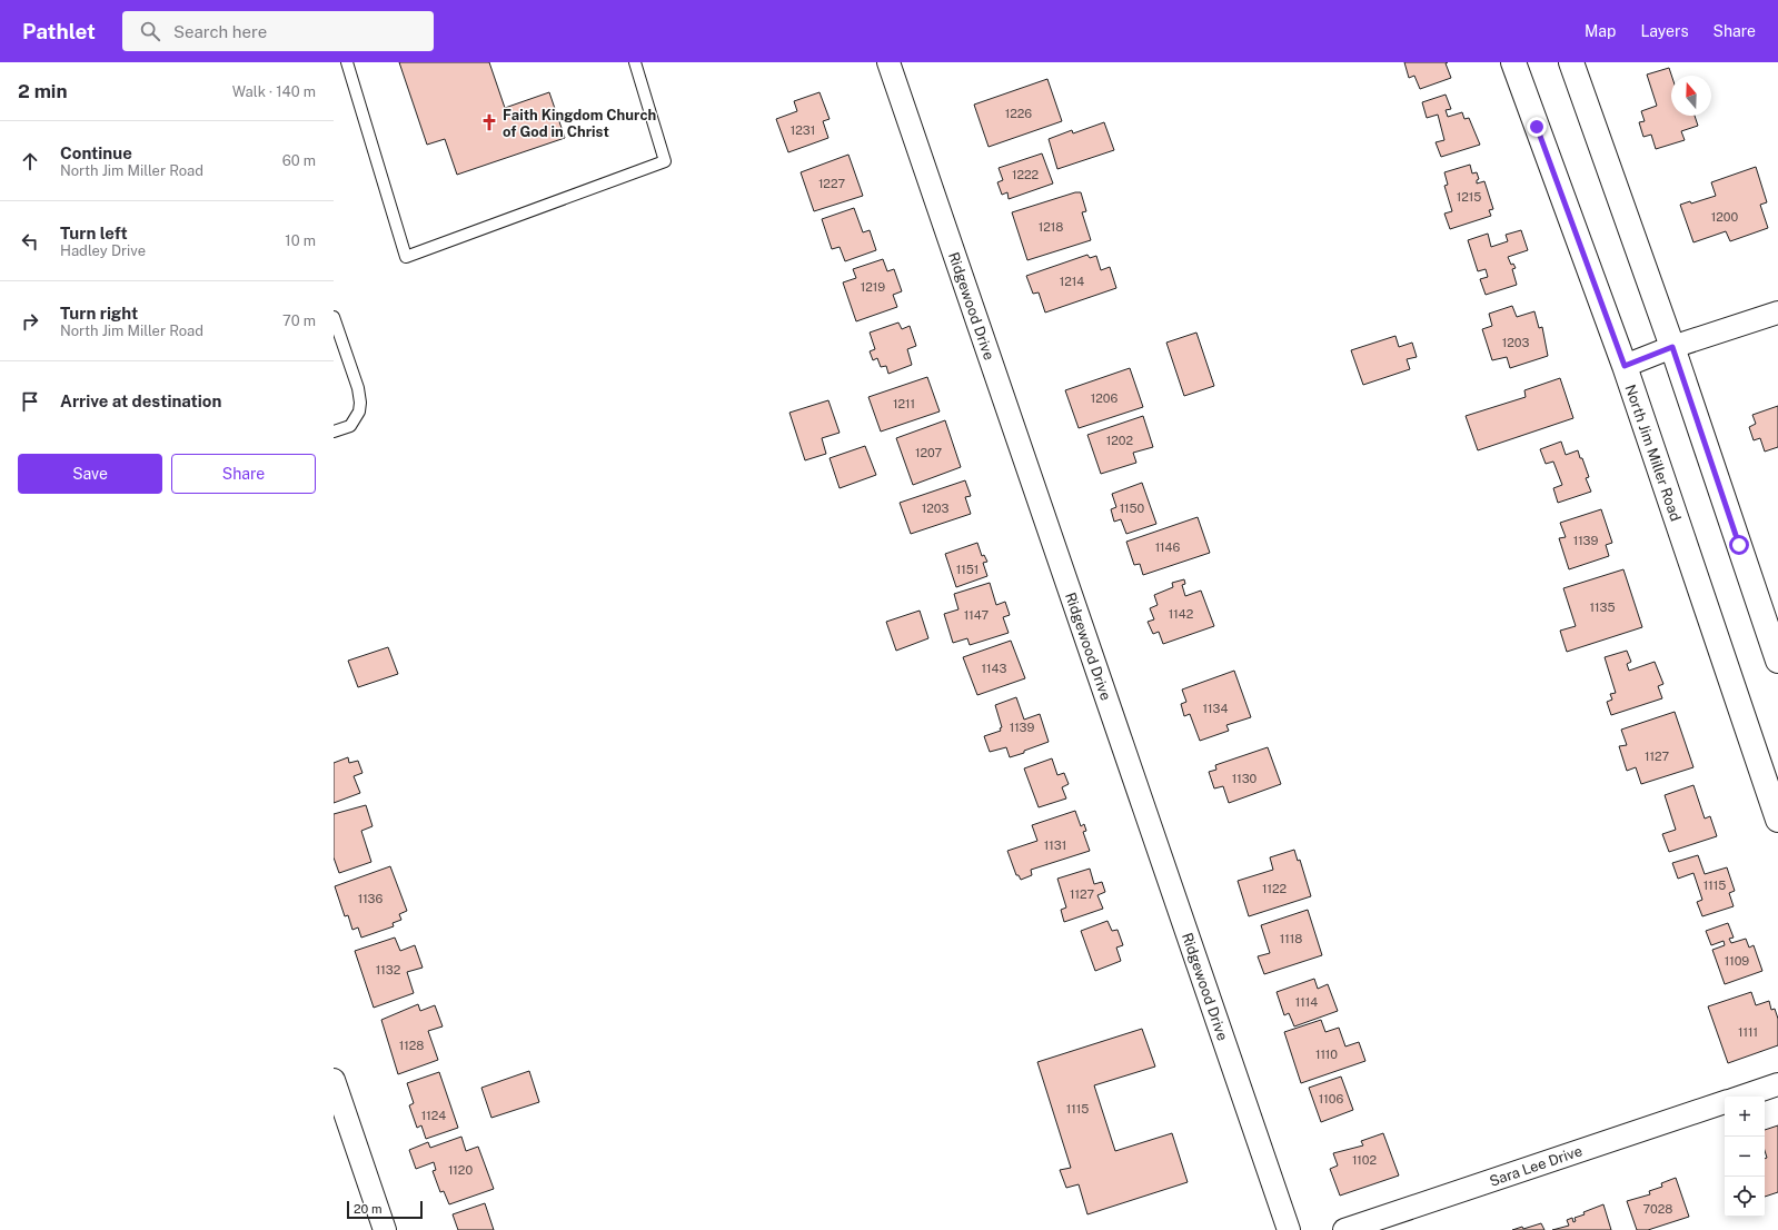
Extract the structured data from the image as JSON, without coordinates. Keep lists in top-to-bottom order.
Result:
{
  "streets": {
    "main road": ["North Jim Miller Road"],
    "street": ["Ridgewood Drive", "Sara Lee Drive"]
  },
  "places": {
    "church": ["Faith Kingdom Church of God in Christ"]
  },
  "house_numbers": [
    "1226",
    "1231",
    "1222",
    "1227",
    "1215",
    "1200",
    "1218",
    "1214",
    "1219",
    "1203",
    "1206",
    "1211",
    "1202",
    "1207",
    "1203",
    "1150",
    "1139",
    "1146",
    "1151",
    "1135",
    "1142",
    "1147",
    "1143",
    "1134",
    "1139",
    "1127",
    "1130",
    "1131",
    "1115",
    "1122",
    "1127",
    "1136",
    "1118",
    "1109",
    "1132",
    "1114",
    "1111",
    "1128",
    "1110",
    "1106",
    "1115",
    "1124",
    "1102",
    "1120",
    "7028"
  ],
  "scale_bar": "20 m",
  "north": "top",
  "page": {
    "header": "Pathlet",
    "search": "Search here",
    "nav": ["Map", "Layers", "Share"],
    "heading": ["2 min", "Walk · 140 m"],
    "list": [
      ["Continue", "North Jim Miller Road", "60 m"],
      ["Turn left", "Hadley Drive", "10 m"],
      ["Turn right", "North Jim Miller Road", "70 m"],
      "Arrive at destination"
    ],
    "buttons": ["Save", "Share"],
    "map_buttons": ["+", "−"],
    "scale": "20 m"
  }
}
